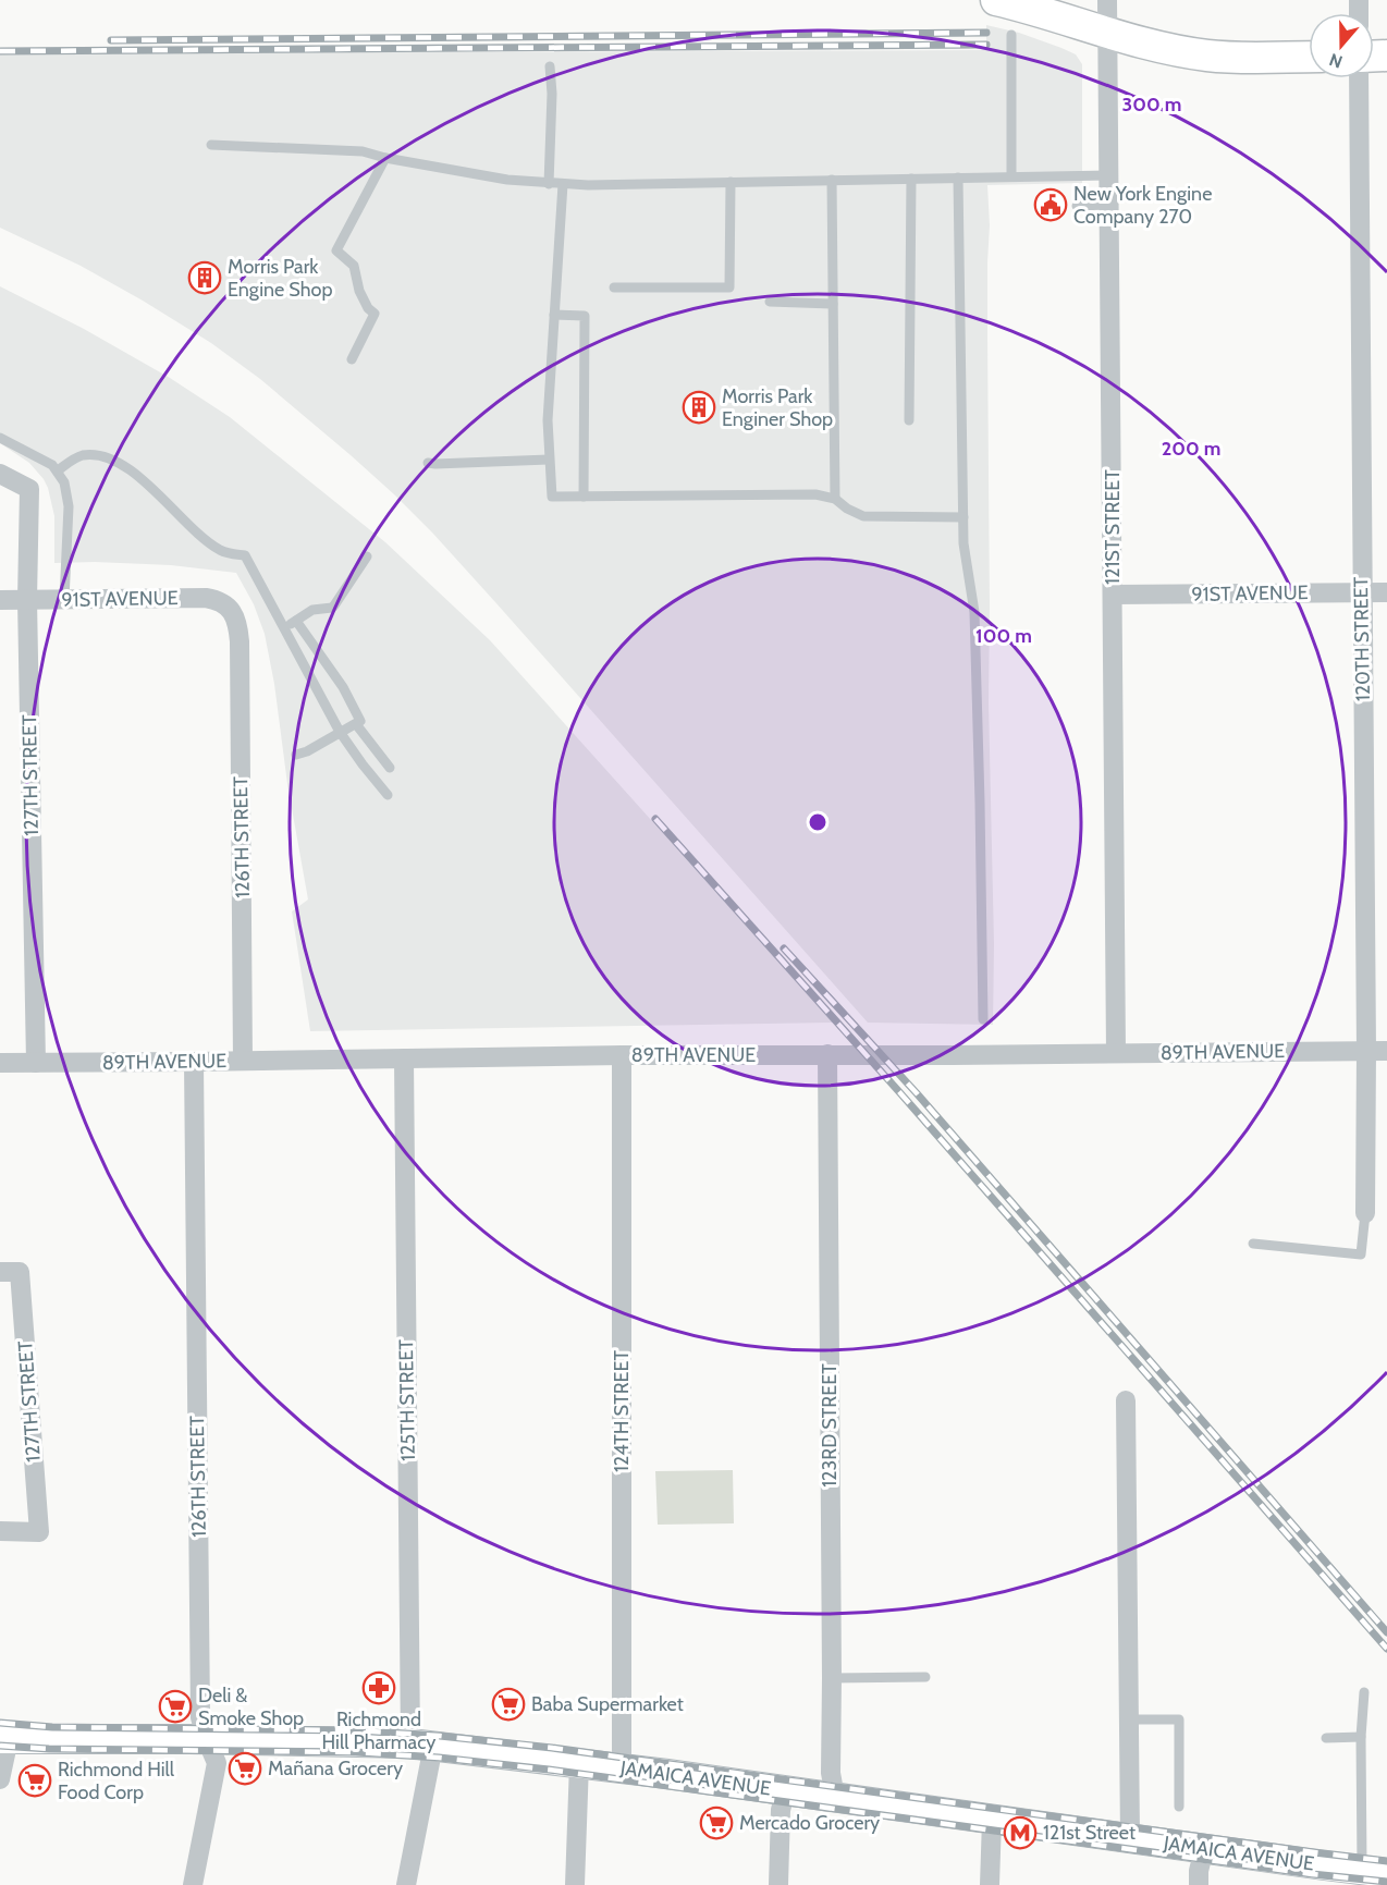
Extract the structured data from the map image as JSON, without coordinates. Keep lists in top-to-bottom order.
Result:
{
  "streets": {
    "main road": ["JAMAICA AVENUE"],
    "street": [
      "121ST STREET",
      "91ST AVENUE",
      "120TH STREET",
      "127TH STREET",
      "126TH STREET",
      "89TH AVENUE",
      "125TH STREET",
      "124TH STREET",
      "123RD STREET"
    ]
  },
  "crossings": [
    ["121ST STREET", "91ST AVENUE"],
    ["121ST STREET", "89TH AVENUE"],
    ["91ST AVENUE", "120TH STREET"],
    ["91ST AVENUE", "127TH STREET"],
    ["91ST AVENUE", "126TH STREET"],
    ["120TH STREET", "89TH AVENUE"],
    ["127TH STREET", "89TH AVENUE"],
    ["126TH STREET", "89TH AVENUE"],
    ["126TH STREET", "JAMAICA AVENUE"],
    ["89TH AVENUE", "125TH STREET"],
    ["89TH AVENUE", "124TH STREET"],
    ["89TH AVENUE", "123RD STREET"],
    ["125TH STREET", "JAMAICA AVENUE"],
    ["124TH STREET", "JAMAICA AVENUE"],
    ["123RD STREET", "JAMAICA AVENUE"]
  ],
  "places": {
    "public building": ["New York Engine Company 270"],
    "building": ["Morris Park Engine Shop", "Morris Park Enginer Shop"],
    "pharmacy": ["Richmond Hill Pharmacy"],
    "supermarket": [
      "Baba Supermarket",
      "Deli & Smoke Shop",
      "Mañana Grocery",
      "Richmond Hill Food Corp",
      "Mercado Grocery"
    ],
    "metro station": ["121st Street"]
  },
  "north": "bottom",
  "rings": ["300 m", "200 m", "100 m"]
}
